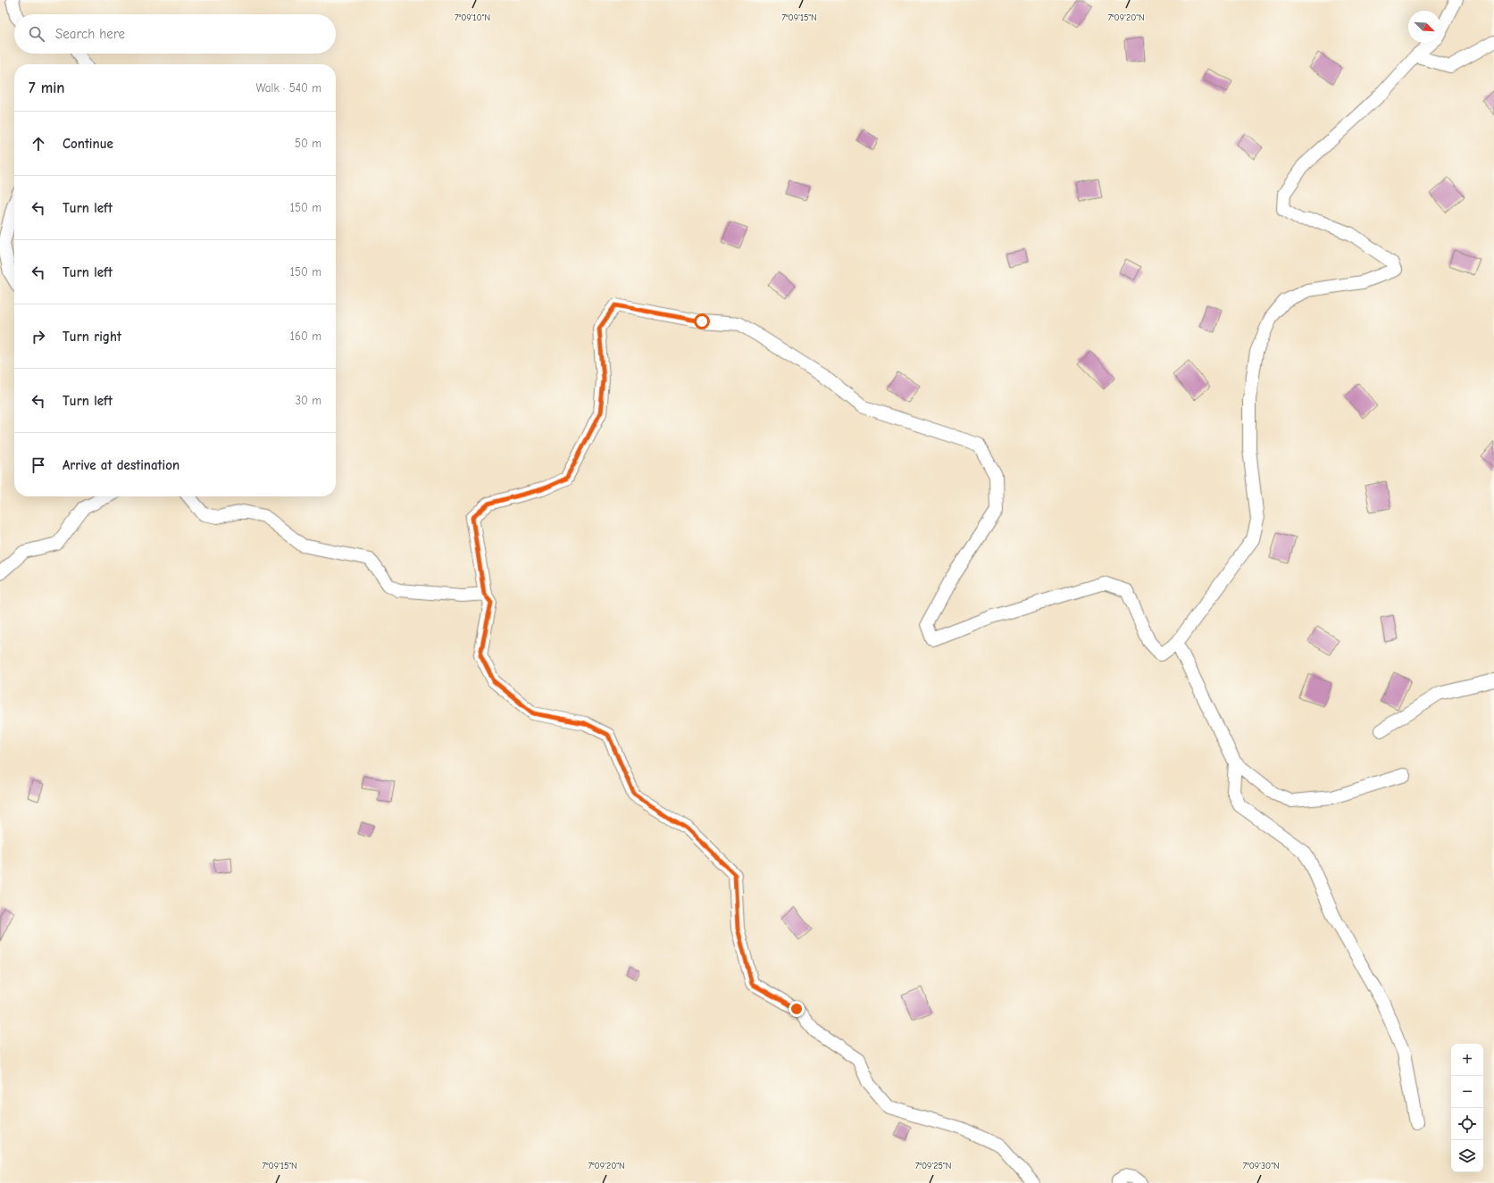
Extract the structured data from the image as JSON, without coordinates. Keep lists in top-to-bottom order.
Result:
{
  "north": "bottom right",
  "page": {
    "search": "Search here",
    "heading": ["7 min", "Walk · 540 m"],
    "list": [
      ["Continue", "50 m"],
      ["Turn left", "150 m"],
      ["Turn left", "150 m"],
      ["Turn right", "160 m"],
      ["Turn left", "30 m"],
      "Arrive at destination"
    ],
    "map_buttons": ["+", "−"]
  },
  "coordinates": [
    "7°09'10\"N",
    "7°09'15\"N",
    "7°09'20\"N",
    "7°09'25\"N",
    "7°09'30\"N"
  ]
}
